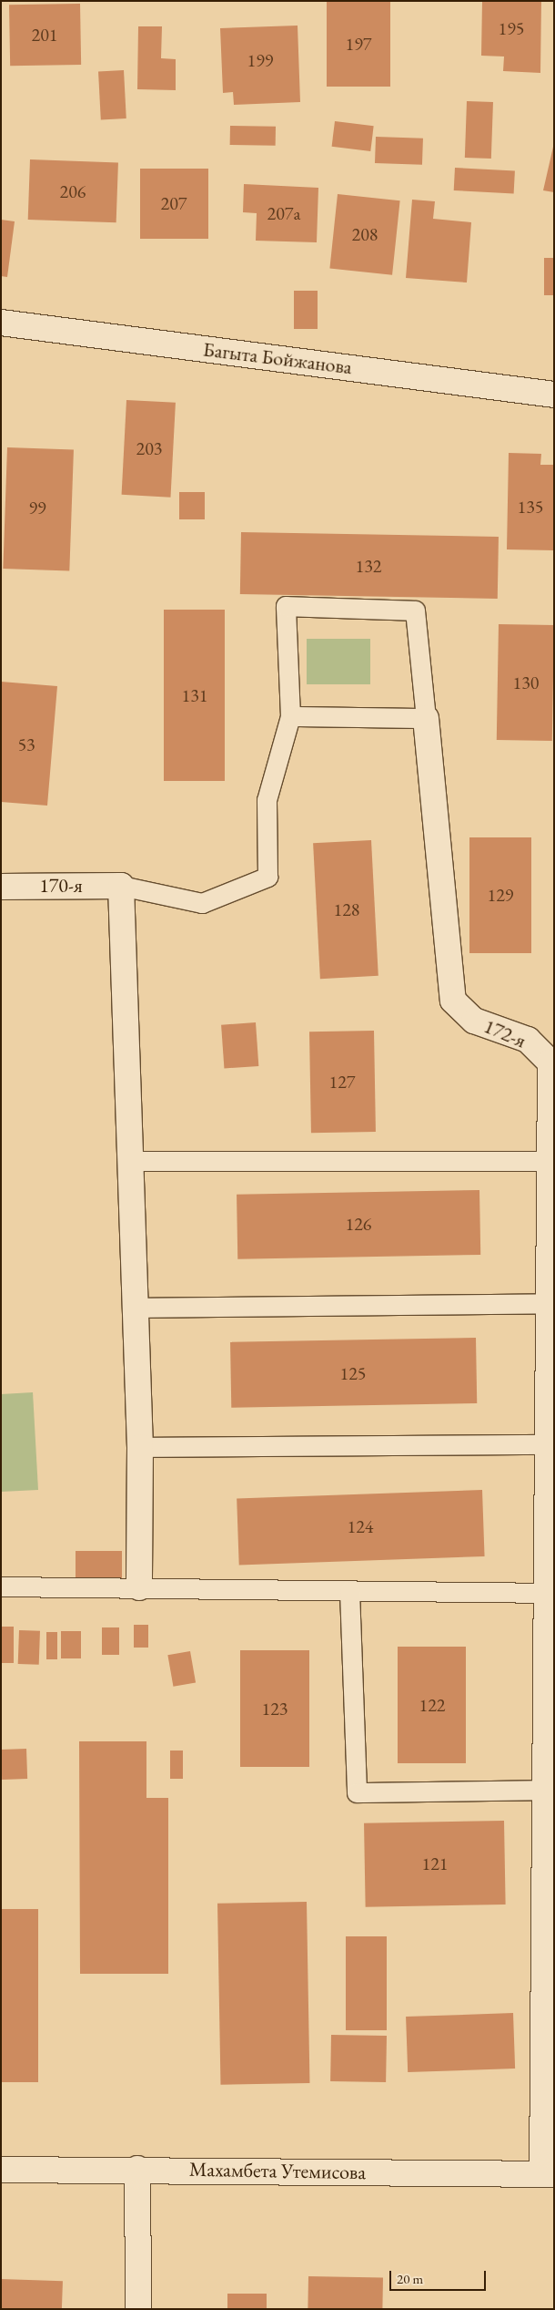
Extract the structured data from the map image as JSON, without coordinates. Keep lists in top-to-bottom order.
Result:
{
  "streets": {
    "street": [
      "Багыта Бойжанова",
      "170-я",
      "172-я",
      "Махамбета Утемисова"
    ]
  },
  "crossings": [
    ["172-я", "Махамбета Утемисова"]
  ],
  "house_numbers": [
    "195",
    "201",
    "197",
    "199",
    "206",
    "207",
    "207а",
    "208",
    "203",
    "135",
    "99",
    "132",
    "130",
    "131",
    "53",
    "129",
    "128",
    "127",
    "126",
    "125",
    "124",
    "122",
    "123",
    "121"
  ],
  "scale_bar": "20 m"
}
